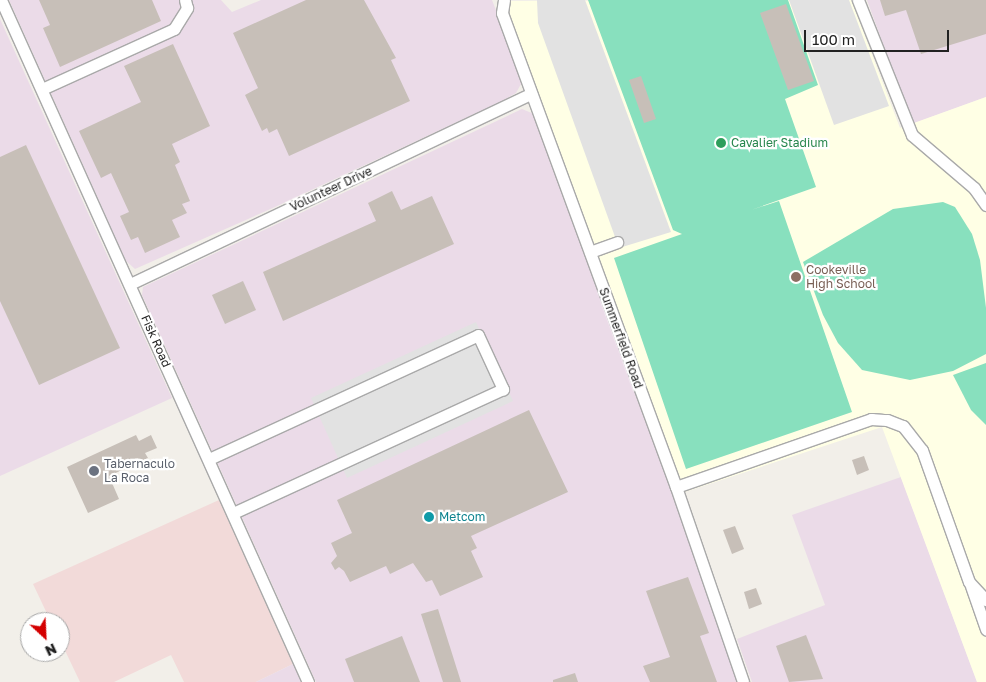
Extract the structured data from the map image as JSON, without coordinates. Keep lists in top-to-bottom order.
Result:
{
  "streets": {
    "street": ["Volunteer Drive", "Summerfield Road", "Fisk Road"]
  },
  "crossings": [
    ["Volunteer Drive", "Summerfield Road"],
    ["Volunteer Drive", "Fisk Road"]
  ],
  "places": [
    "Cavalier Stadium",
    "Cookeville High School",
    "Tabernaculo La Roca",
    "Metcom"
  ],
  "scale_bar": "100 m",
  "north": "bottom right"
}
